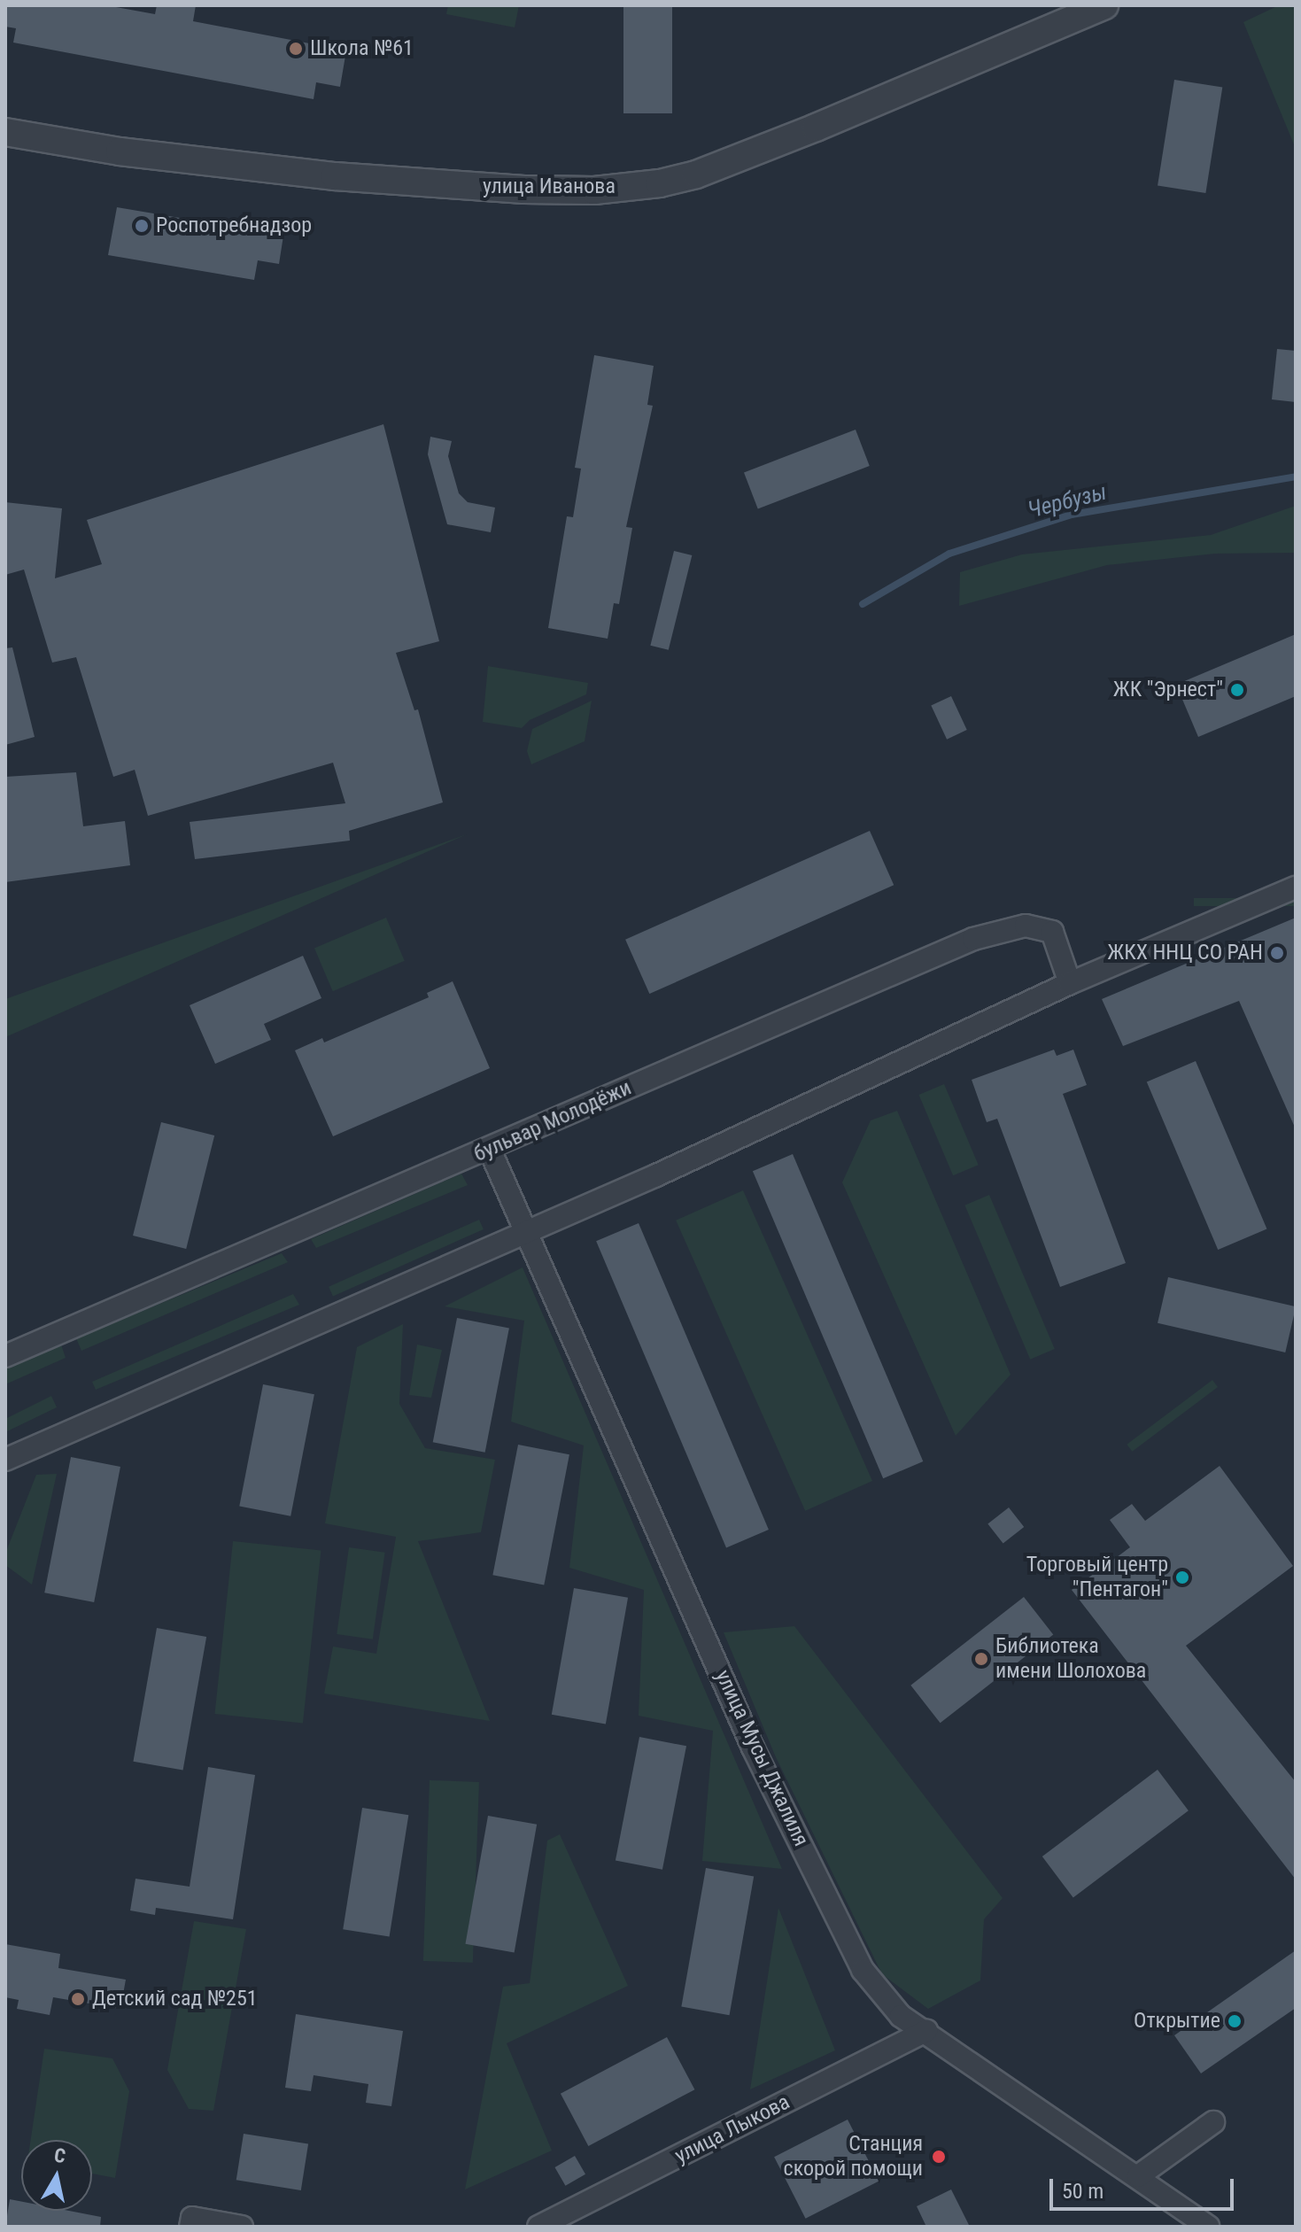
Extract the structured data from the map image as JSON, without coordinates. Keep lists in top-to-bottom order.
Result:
{
  "streets": {
    "street": [
      "улица Иванова",
      "бульвар Молодёжи",
      "улица Мусы Джалиля",
      "улица Лыкова"
    ]
  },
  "crossings": [
    ["бульвар Молодёжи", "улица Мусы Джалиля"],
    ["улица Мусы Джалиля", "улица Лыкова"]
  ],
  "water": ["Чербузы"],
  "places": [
    "Школа №61",
    "Роспотребнадзор",
    "ЖК \"Эрнест\"",
    "ЖКХ ННЦ СО РАН",
    "Торговый центр \"Пентагон\"",
    "Библиотека имени Шолохова",
    "Детский сад №251",
    "Открытие",
    "Станция скорой помощи"
  ],
  "scale_bar": "50 m",
  "north": "top"
}
